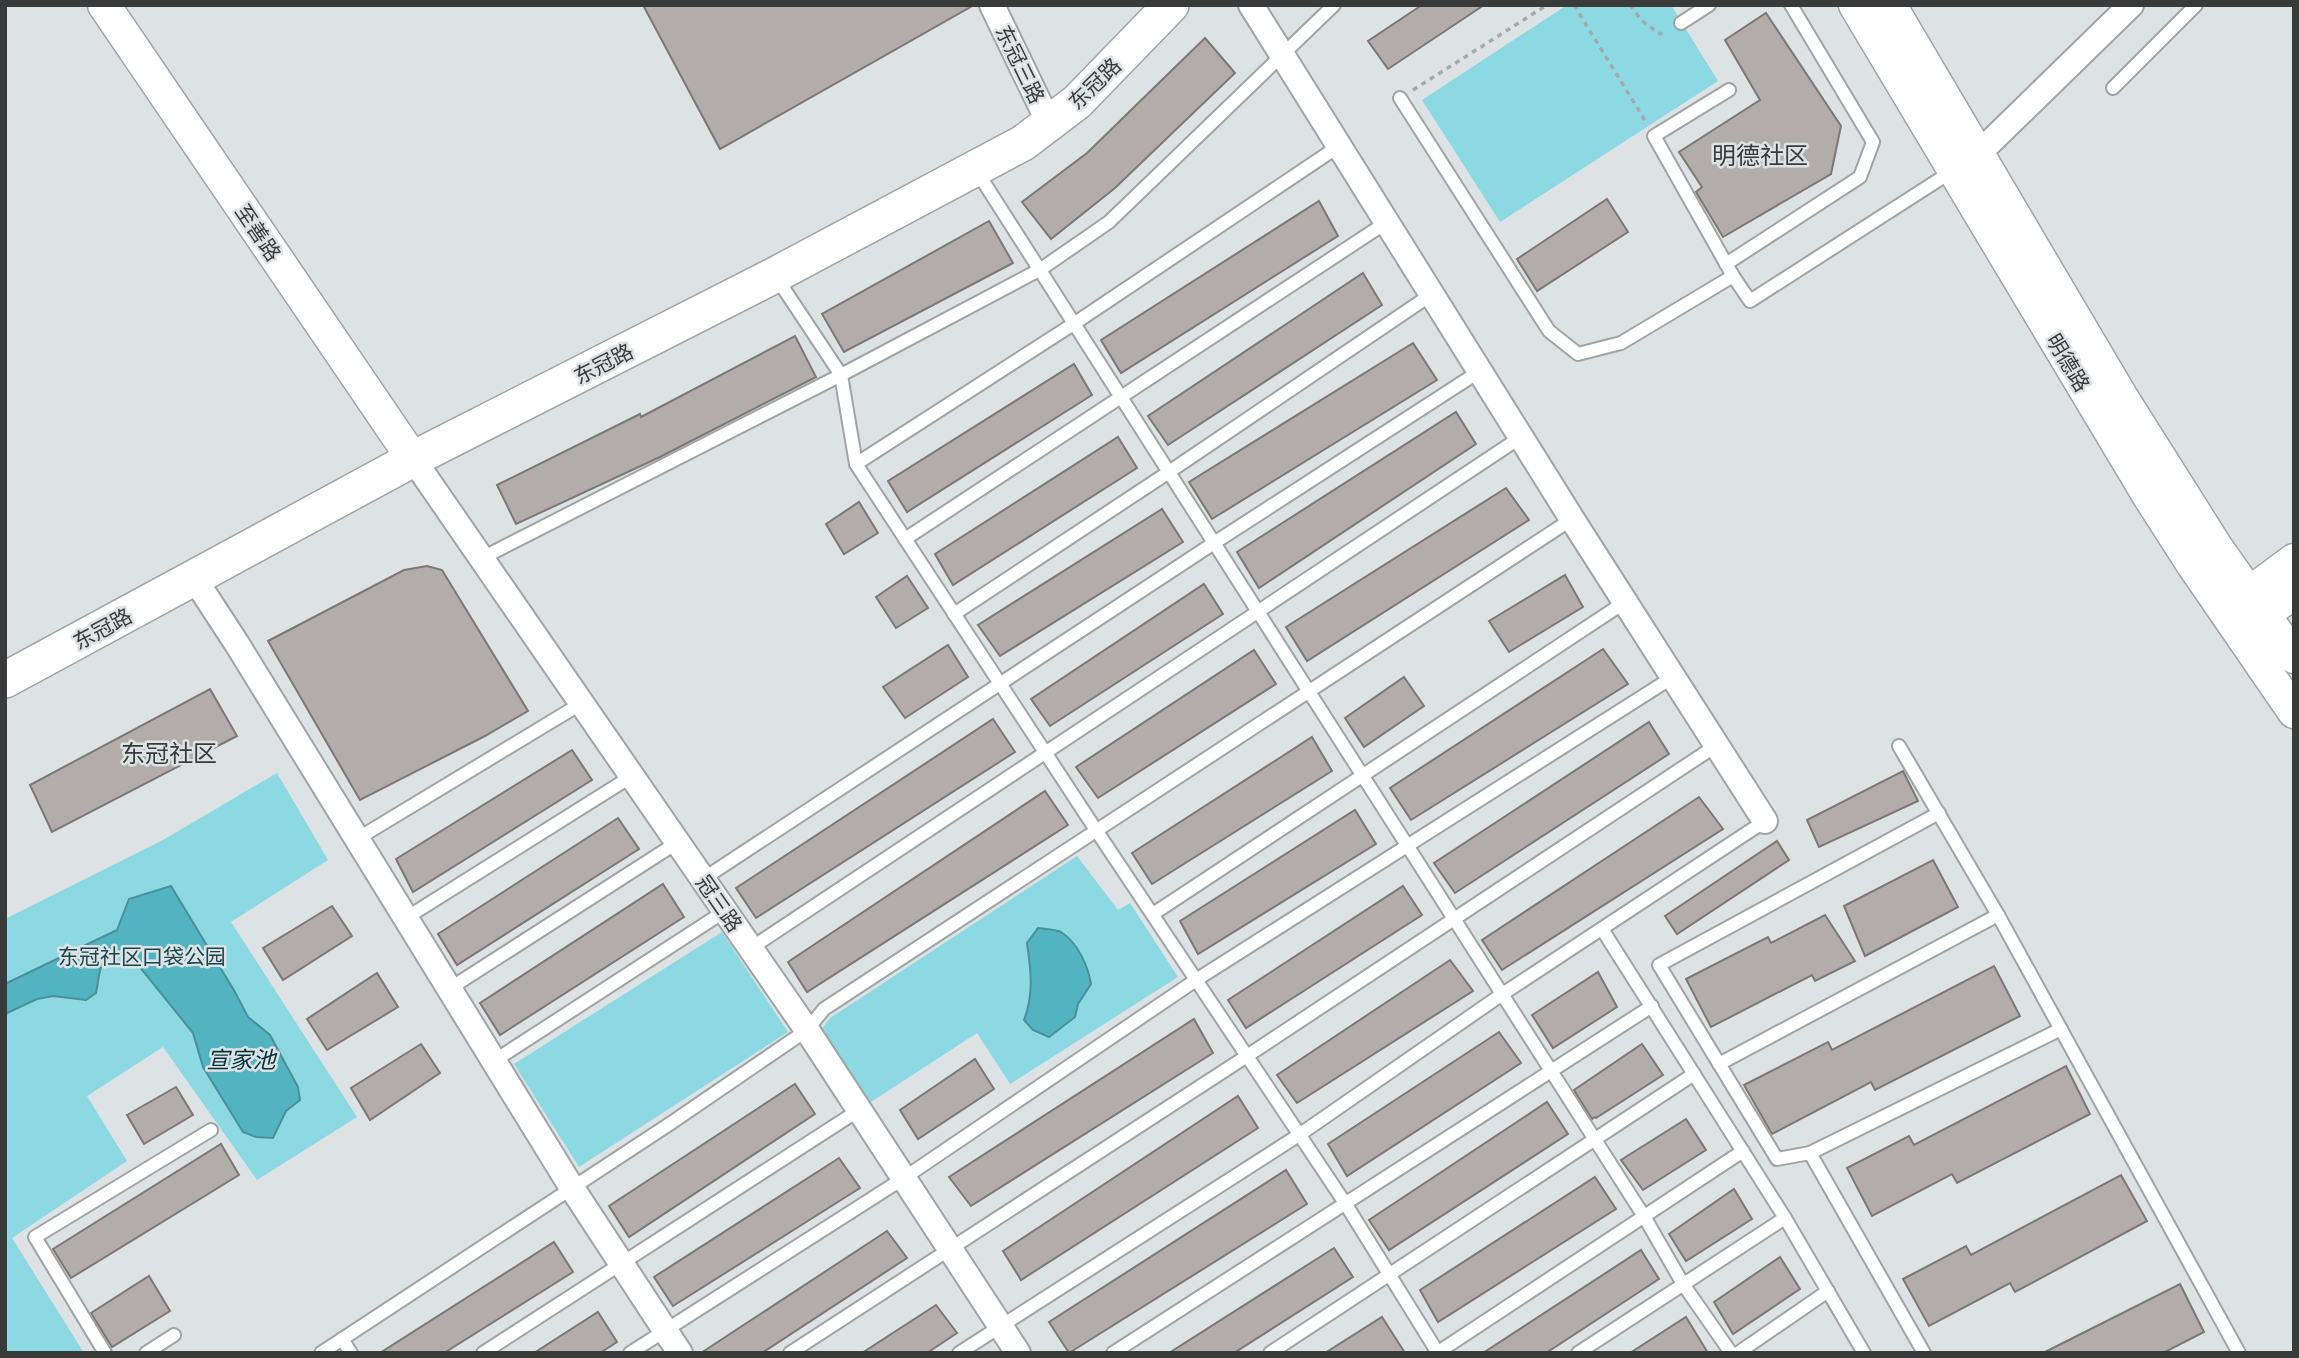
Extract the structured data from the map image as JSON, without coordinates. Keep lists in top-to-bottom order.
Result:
{
  "streets": {
    "main road": ["东冠路"],
    "street": [
      "东冠三路",
      "至善路",
      "明德路",
      "冠三路"
    ]
  },
  "crossings": [
    ["东冠三路", "东冠路"],
    ["东冠路", "至善路"],
    ["东冠路", "冠三路"],
    ["至善路", "冠三路"]
  ],
  "districts": ["明德社区", "东冠社区"],
  "water": ["宣家池"],
  "parks": ["东冠社区口袋公园"]
}
